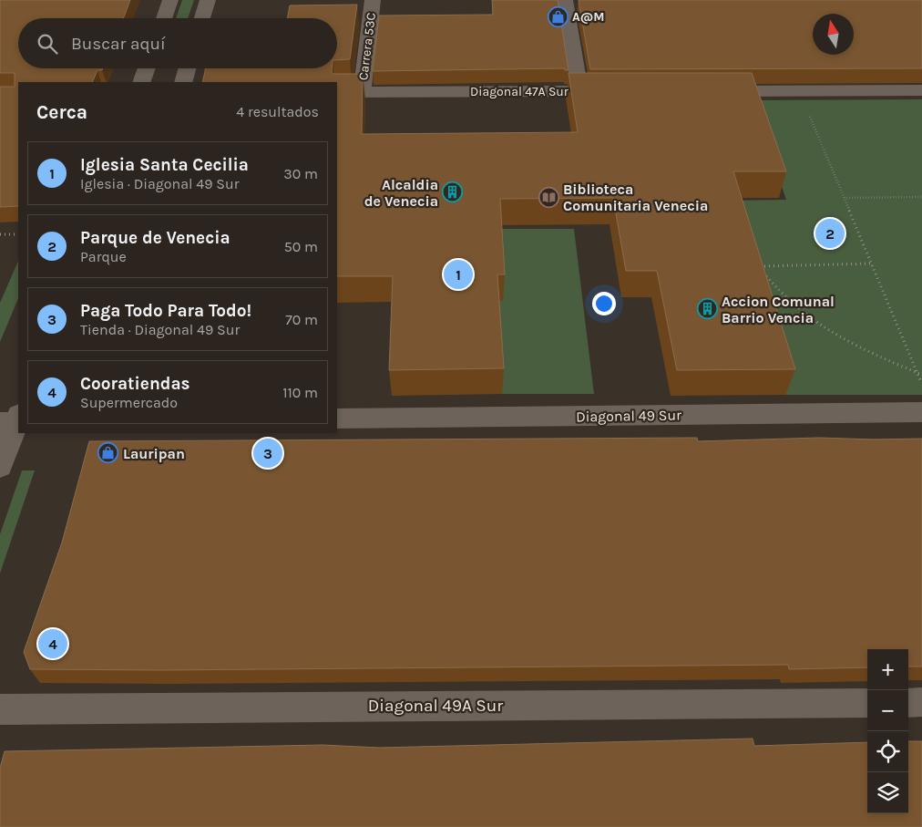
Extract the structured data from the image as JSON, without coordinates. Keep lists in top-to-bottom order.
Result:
{
  "streets": {
    "street": [
      "Carrera 53C",
      "Diagonal 47A Sur",
      "Diagonal 49 Sur",
      "Diagonal 49A Sur"
    ]
  },
  "crossings": [
    ["Carrera 53C", "Diagonal 47A Sur"]
  ],
  "places": {
    "shop": ["A@M", "Lauripan"],
    "building": ["Alcaldia de Venecia", "Accion Comunal Barrio Vencia"],
    "library": ["Biblioteca Comunitaria Venecia"]
  },
  "north": "top",
  "page": {
    "search": "Buscar aquí",
    "heading": ["Cerca", "4 resultados"],
    "list": [
      {
        "mark": "1",
        "name": "Iglesia Santa Cecilia",
        "note": "Iglesia · Diagonal 49 Sur",
        "value": "30 m"
      },
      {
        "mark": "2",
        "name": "Parque de Venecia",
        "note": "Parque",
        "value": "50 m"
      },
      {
        "mark": "3",
        "name": "Paga Todo Para Todo!",
        "note": "Tienda · Diagonal 49 Sur",
        "value": "70 m"
      },
      {
        "mark": "4",
        "name": "Cooratiendas",
        "note": "Supermercado",
        "value": "110 m"
      }
    ],
    "pins": [
      "2",
      "1",
      "3",
      "4"
    ],
    "map_buttons": ["+", "−"]
  }
}
